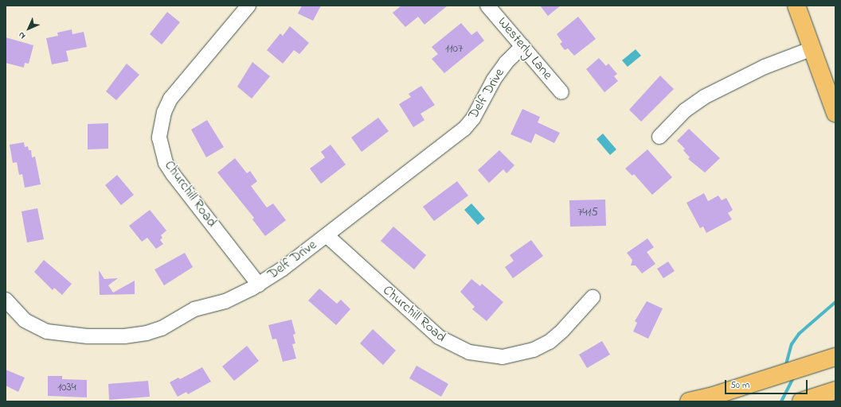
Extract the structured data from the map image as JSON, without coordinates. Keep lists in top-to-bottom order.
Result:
{
  "streets": {
    "street": ["Westerly Lane", "Delf Drive", "Churchill Road"]
  },
  "crossings": [
    ["Westerly Lane", "Delf Drive"],
    ["Delf Drive", "Churchill Road"]
  ],
  "house_numbers": ["1107", "7415", "1034"],
  "scale_bar": "50 m",
  "north": "bottom left"
}
